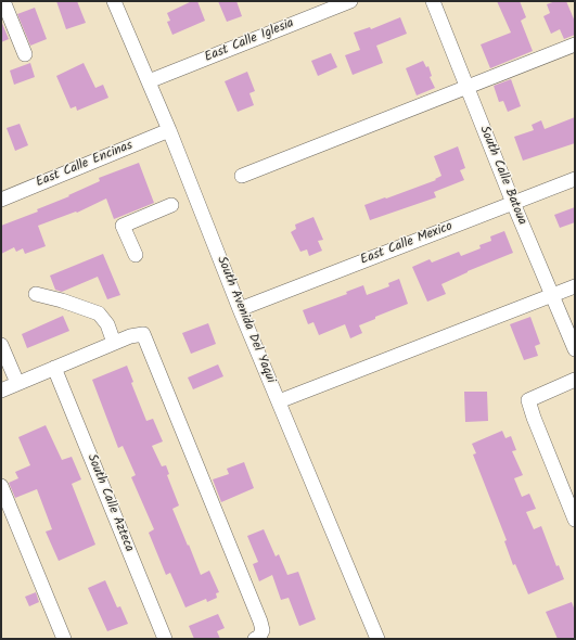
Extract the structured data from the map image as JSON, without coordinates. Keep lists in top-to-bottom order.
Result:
{
  "streets": {
    "street": [
      "East Calle Iglesia",
      "East Calle Encinas",
      "South Calle Batoua",
      "East Calle Mexico",
      "South Avenida Del Yaqui",
      "South Calle Azteca"
    ]
  },
  "crossings": [
    ["East Calle Iglesia", "South Avenida Del Yaqui"],
    ["East Calle Encinas", "South Avenida Del Yaqui"],
    ["South Calle Batoua", "East Calle Mexico"],
    ["East Calle Mexico", "South Avenida Del Yaqui"]
  ]
}
